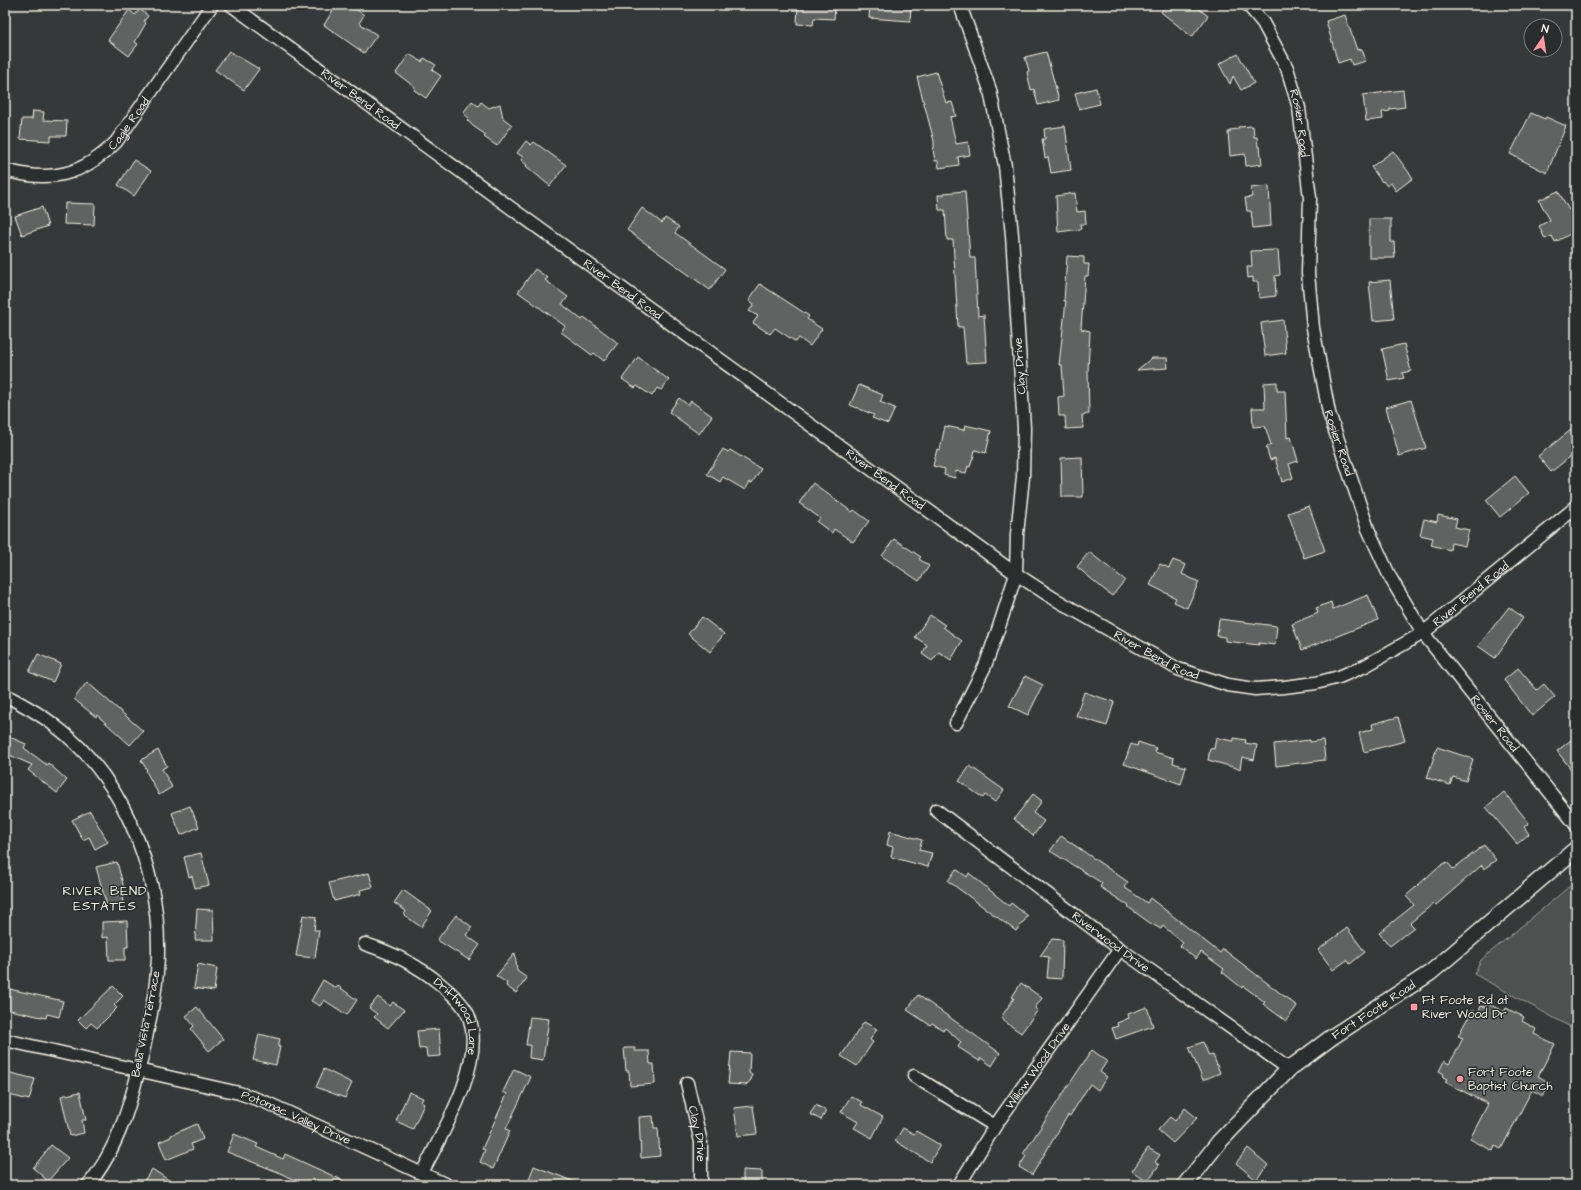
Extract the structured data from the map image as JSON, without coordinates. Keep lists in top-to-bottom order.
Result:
{
  "streets": {
    "street": [
      "River Bend Road",
      "Cagle Road",
      "Rosier Road",
      "Clay Drive",
      "Riverwood Drive",
      "Fort Foote Road",
      "Driftwood Lane",
      "Bella Vista Terrace",
      "Willow Wood Drive",
      "Potomac Valley Drive"
    ]
  },
  "crossings": [
    ["River Bend Road", "Rosier Road"],
    ["River Bend Road", "Clay Drive"],
    ["Riverwood Drive", "Fort Foote Road"],
    ["Riverwood Drive", "Willow Wood Drive"],
    ["Driftwood Lane", "Potomac Valley Drive"],
    ["Bella Vista Terrace", "Potomac Valley Drive"]
  ],
  "districts": ["RIVER BEND ESTATES"],
  "places": {
    "transit": ["Ft Foote Rd at River Wood Dr"],
    "other": ["Fort Foote Baptist Church"]
  },
  "north": "top"
}
